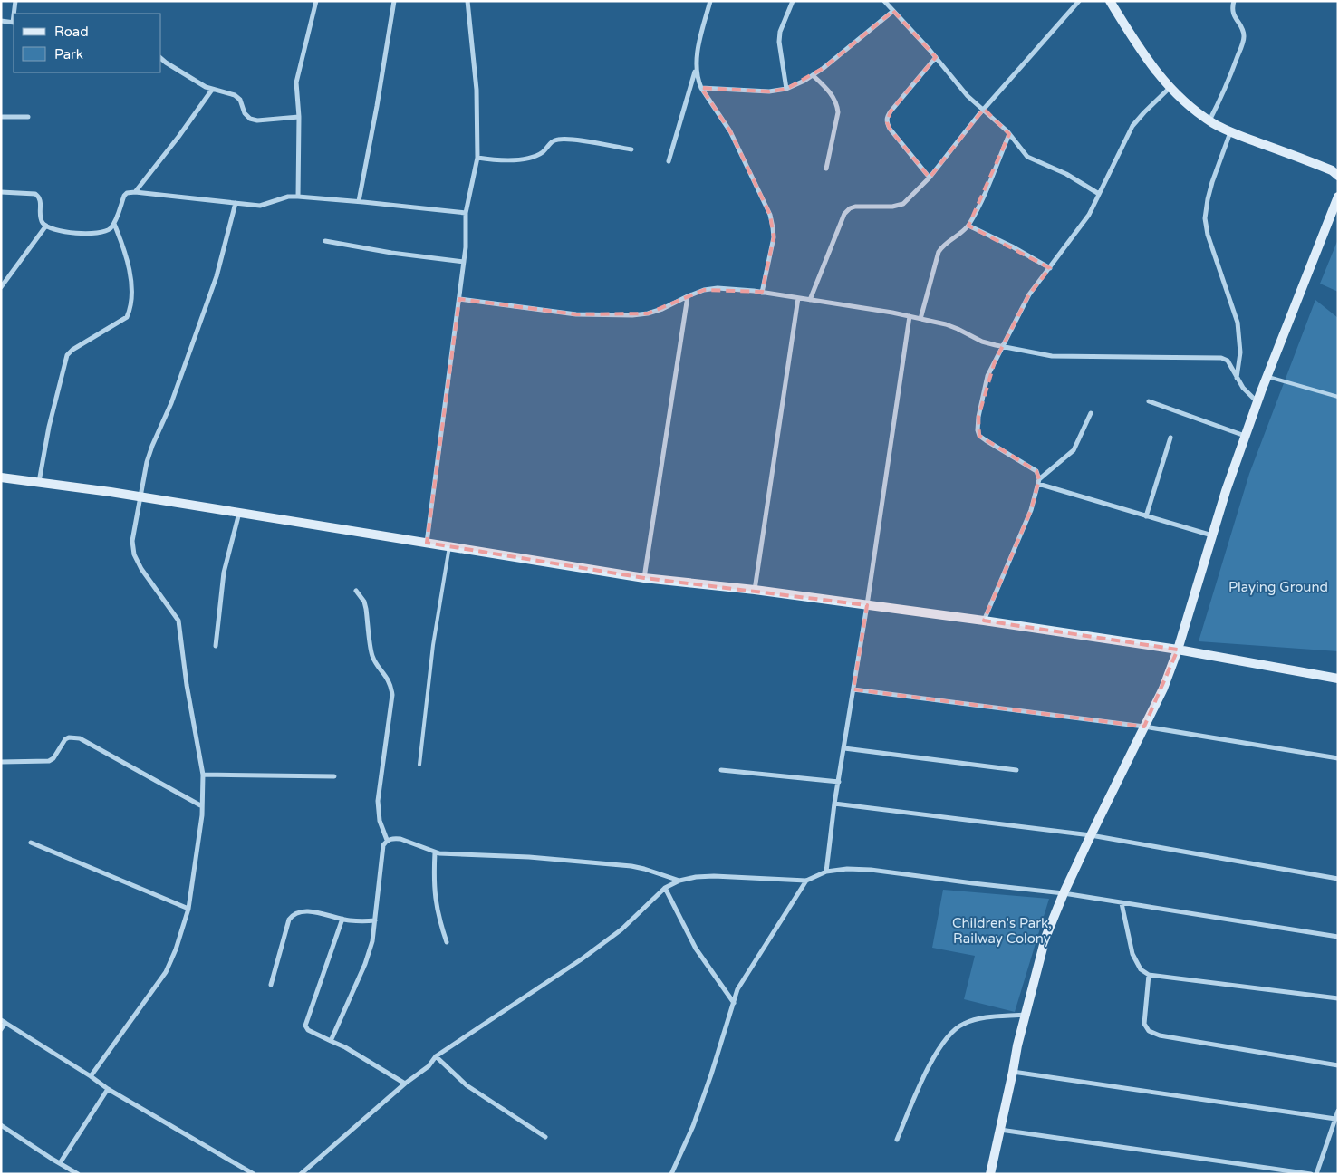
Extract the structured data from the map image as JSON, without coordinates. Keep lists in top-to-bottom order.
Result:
{
  "parks": ["Playing Ground", "Children's Park, Railway Colony"],
  "legend": ["Road", "Park"]
}
